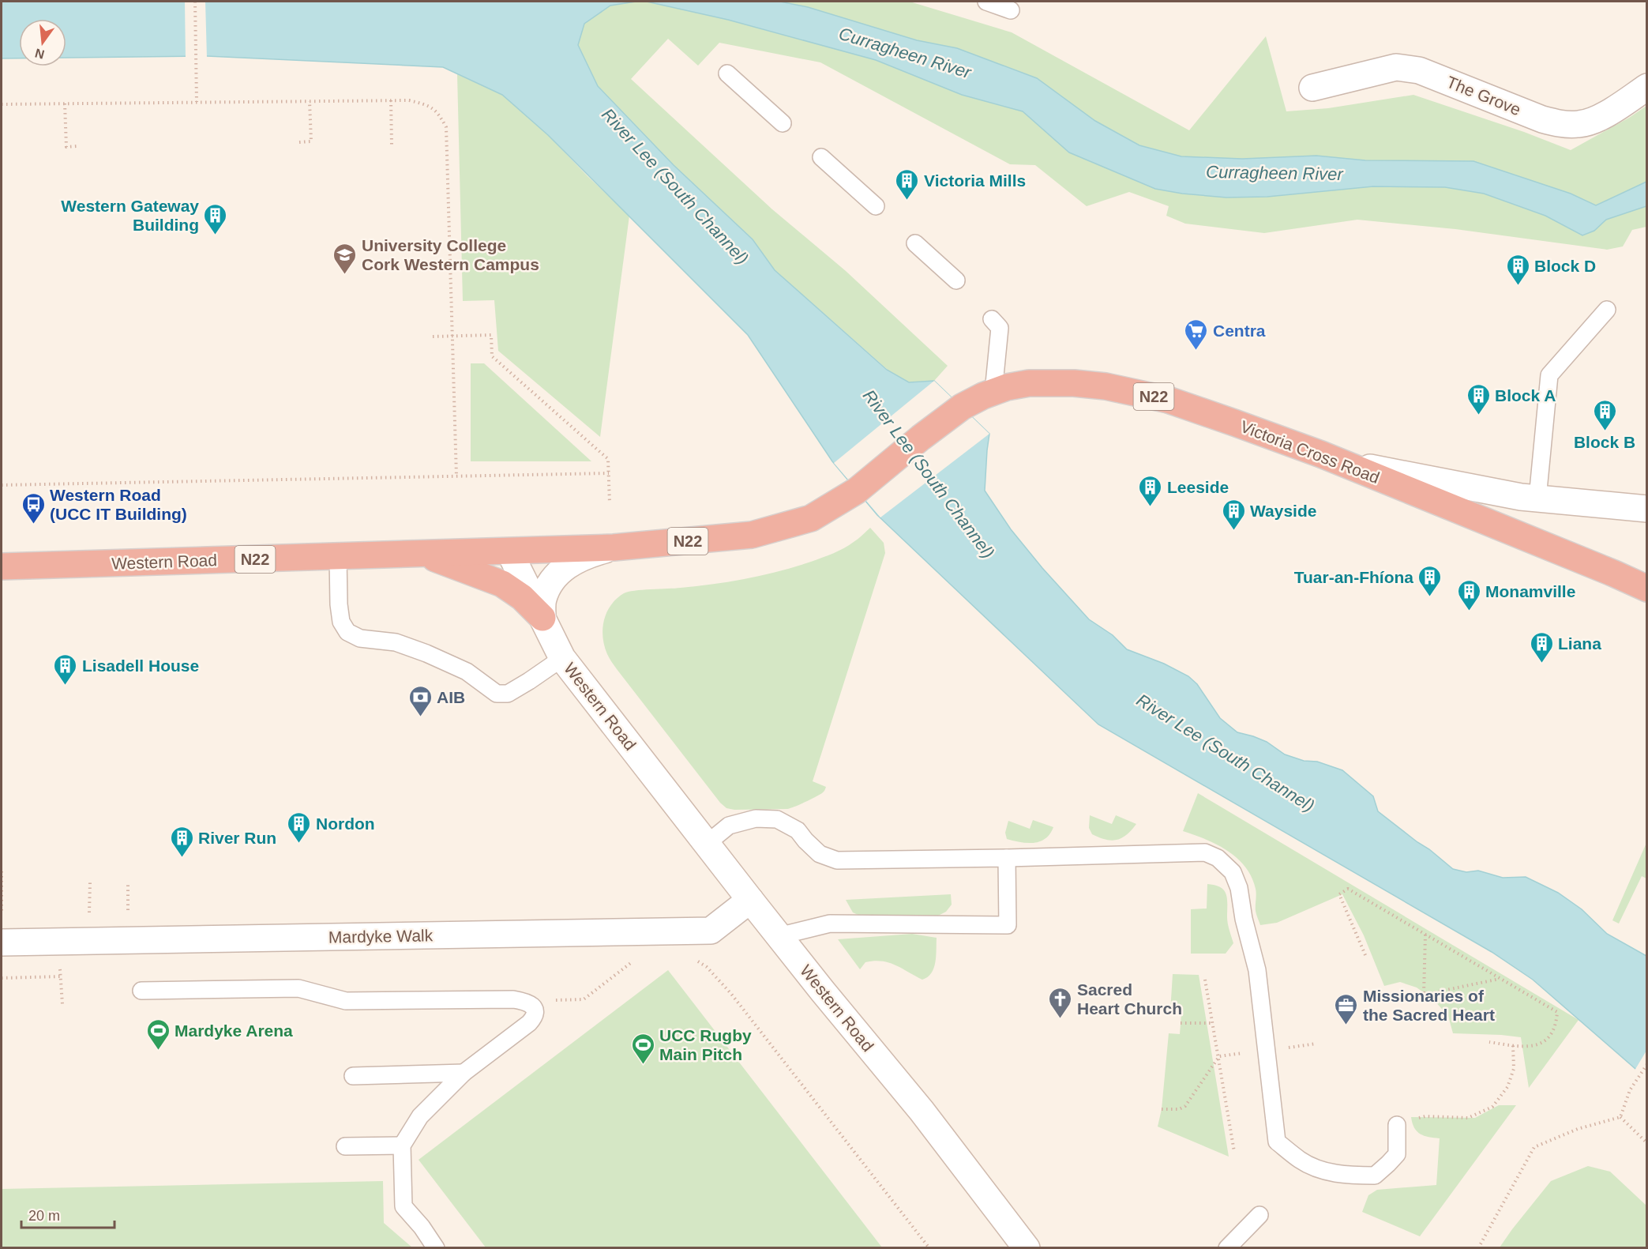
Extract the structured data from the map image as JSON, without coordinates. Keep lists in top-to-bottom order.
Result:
{
  "streets": {
    "highway": ["N22", "Victoria Cross Road", "Western Road"],
    "main road": ["The Grove", "Mardyke Walk"]
  },
  "crossings": [
    ["N22", "Victoria Cross Road"],
    ["N22", "Western Road"],
    ["Western Road", "Mardyke Walk"]
  ],
  "water": ["Curragheen River", "River Lee (South Channel)"],
  "places": {
    "building": [
      "Victoria Mills",
      "Western Gateway Building",
      "Block D",
      "Block A",
      "Block B",
      "Leeside",
      "Wayside",
      "Tuar-an-Fhíona",
      "Monamville",
      "Liana",
      "Lisadell House",
      "Nordon",
      "River Run"
    ],
    "school or university": ["University College Cork Western Campus"],
    "supermarket": ["Centra"],
    "bus stop": ["Western Road (UCC IT Building)"],
    "bank": ["AIB"],
    "church": ["Sacred Heart Church"],
    "office": ["Missionaries of the Sacred Heart"],
    "sports": ["Mardyke Arena", "UCC Rugby Main Pitch"]
  },
  "scale_bar": "20 m",
  "north": "bottom"
}
